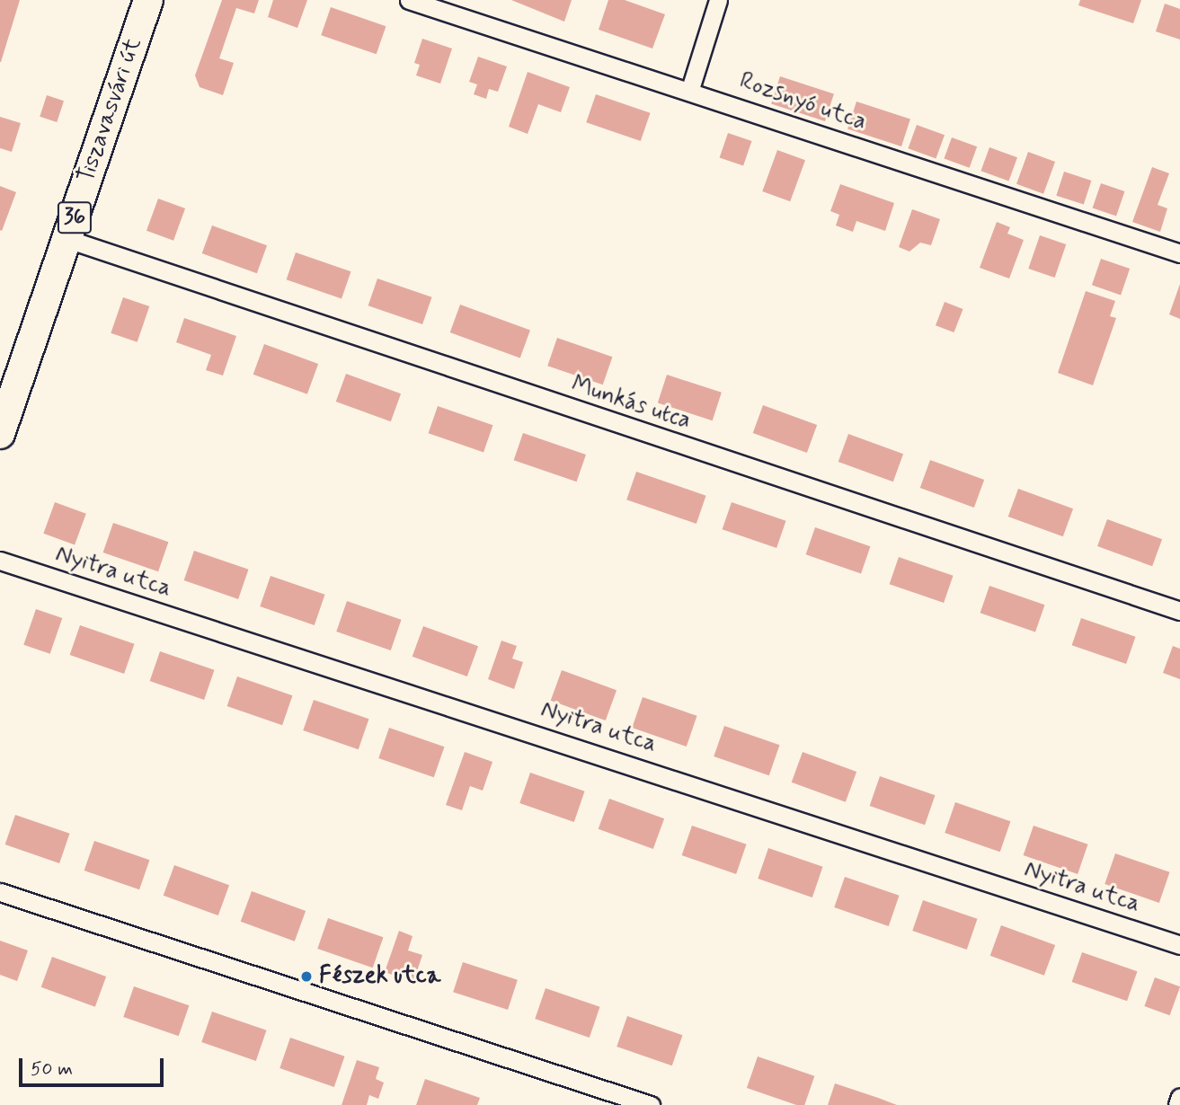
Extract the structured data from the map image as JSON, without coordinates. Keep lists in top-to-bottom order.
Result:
{
  "streets": {
    "main road": ["Tiszavasvári út", "36"],
    "street": ["Rozsnyó utca", "Munkás utca", "Nyitra utca"]
  },
  "crossings": [
    ["Tiszavasvári út", "Munkás utca"]
  ],
  "places": ["Fészek utca"],
  "scale_bar": "50 m"
}
